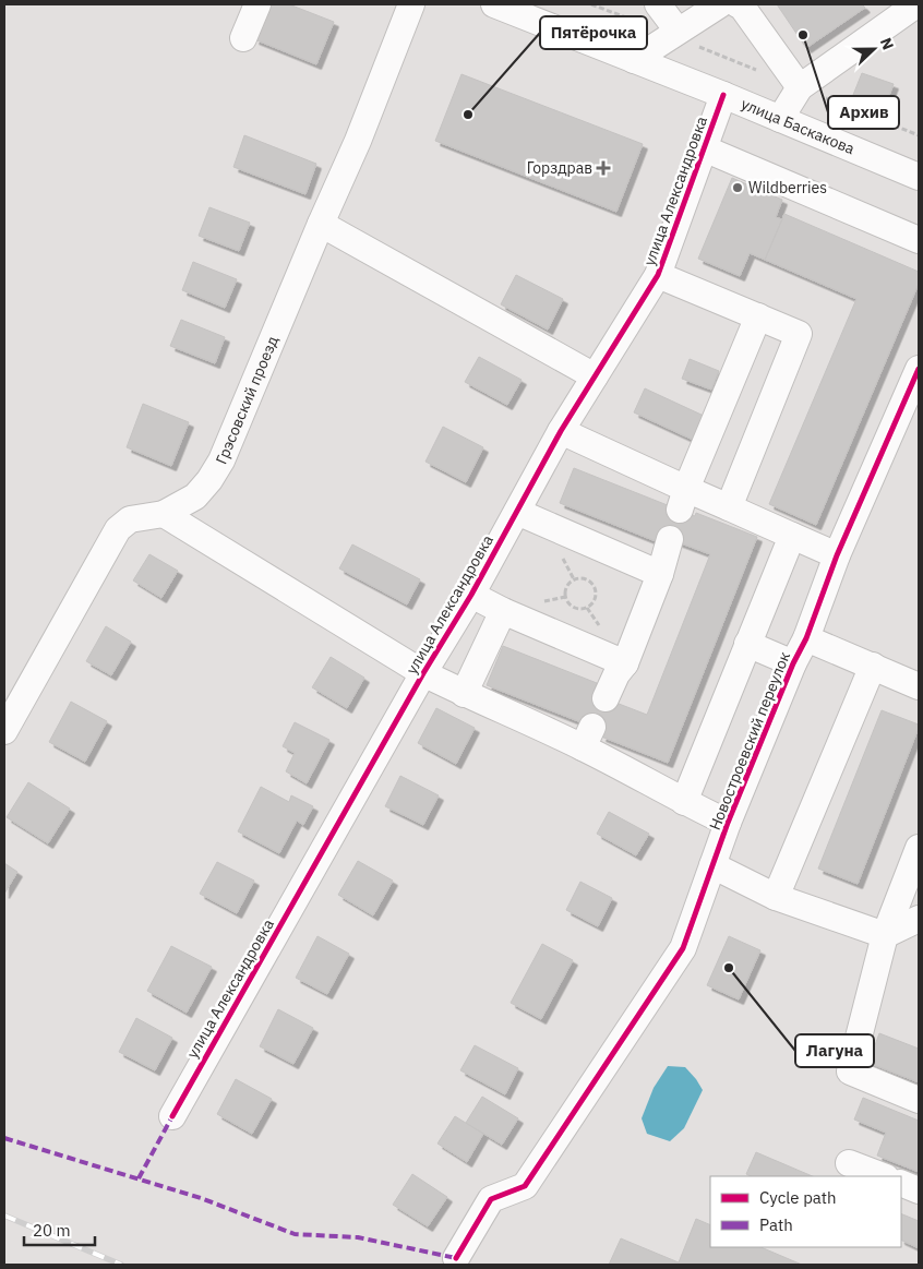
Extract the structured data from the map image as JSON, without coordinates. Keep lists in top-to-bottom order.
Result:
{
  "streets": {
    "street": [
      "улица Баскакова",
      "улица Александровка",
      "Грэсовский проезд",
      "Новостроевский переулок"
    ]
  },
  "crossings": [
    ["улица Баскакова", "улица Александровка"]
  ],
  "places": {
    "other": [
      "Архив",
      "Пятёрочка",
      "Wildberries",
      "Лагуна"
    ],
    "health": ["Горздрав"]
  },
  "legend": ["Cycle path", "Path"],
  "scale_bar": "20 m",
  "north": "right"
}
